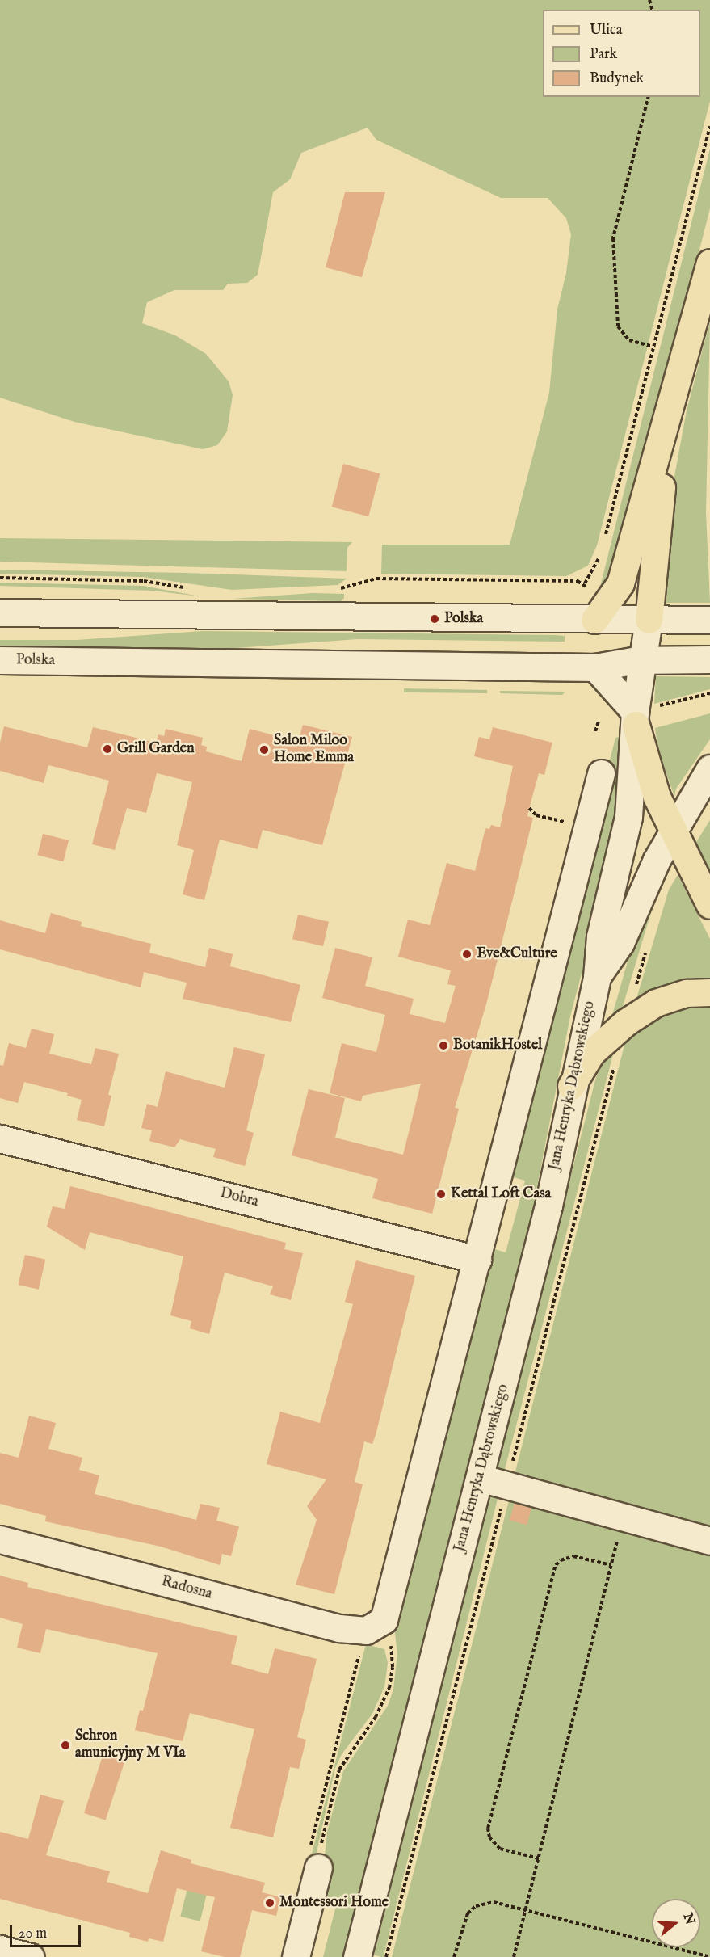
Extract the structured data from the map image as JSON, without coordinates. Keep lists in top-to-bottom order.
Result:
{
  "streets": {
    "street": [
      "Polska",
      "Jana Henryka Dąbrowskiego",
      "Dobra",
      "Radosna"
    ]
  },
  "crossings": [
    ["Polska", "Jana Henryka Dąbrowskiego"]
  ],
  "places": [
    "Polska",
    "Grill Garden",
    "Salon Miloo Home Emma",
    "Eve&Culture",
    "BotanikHostel",
    "Kettal Loft Casa",
    "Schron amunicyjny M VIa",
    "Montessori Home"
  ],
  "legend": ["Ulica", "Park", "Budynek"],
  "scale_bar": "20 m",
  "north": "right"
}
